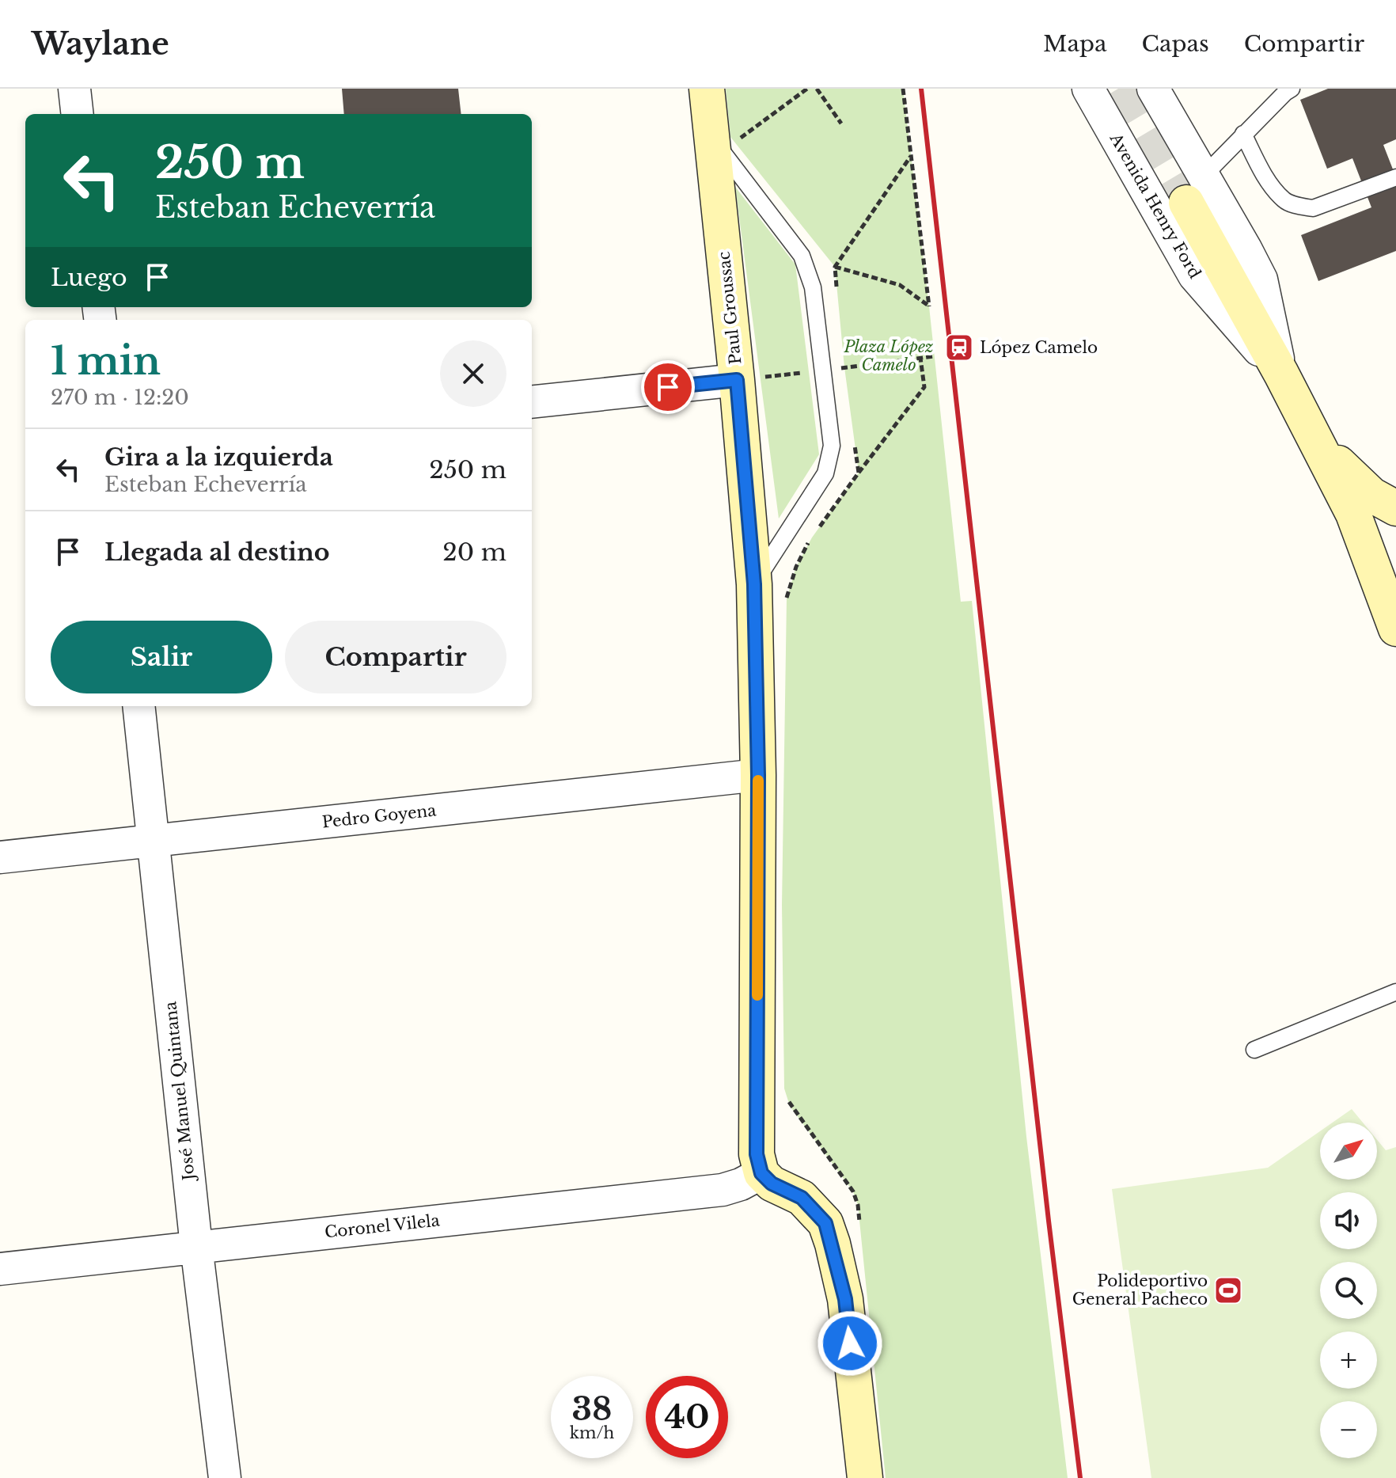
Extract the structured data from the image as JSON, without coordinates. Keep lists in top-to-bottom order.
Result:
{
  "streets": {
    "street": [
      "Avenida Henry Ford",
      "Paul Groussac",
      "Pedro Goyena",
      "José Manuel Quintana",
      "Coronel Vilela"
    ]
  },
  "crossings": [
    ["Paul Groussac", "Pedro Goyena"],
    ["Paul Groussac", "Coronel Vilela"],
    ["Pedro Goyena", "José Manuel Quintana"],
    ["José Manuel Quintana", "Coronel Vilela"]
  ],
  "parks": ["Plaza López Camelo"],
  "places": {
    "station": ["López Camelo"],
    "sports": ["Polideportivo General Pacheco"]
  },
  "north": "top right",
  "page": {
    "header": "Waylane",
    "nav": ["Mapa", "Capas", "Compartir"],
    "turn": ["250 m", "Esteban Echeverría"],
    "then": "Luego",
    "heading": ["1 min", "270 m · 12:20"],
    "list": [
      {
        "name": "Gira a la izquierda",
        "note": "Esteban Echeverría",
        "value": "250 m"
      },
      {
        "name": "Llegada al destino",
        "value": "20 m"
      }
    ],
    "buttons": ["Salir", "Compartir"],
    "map_buttons": ["+", "−"],
    "speed": "38 km/h",
    "limit": "40"
  }
}
